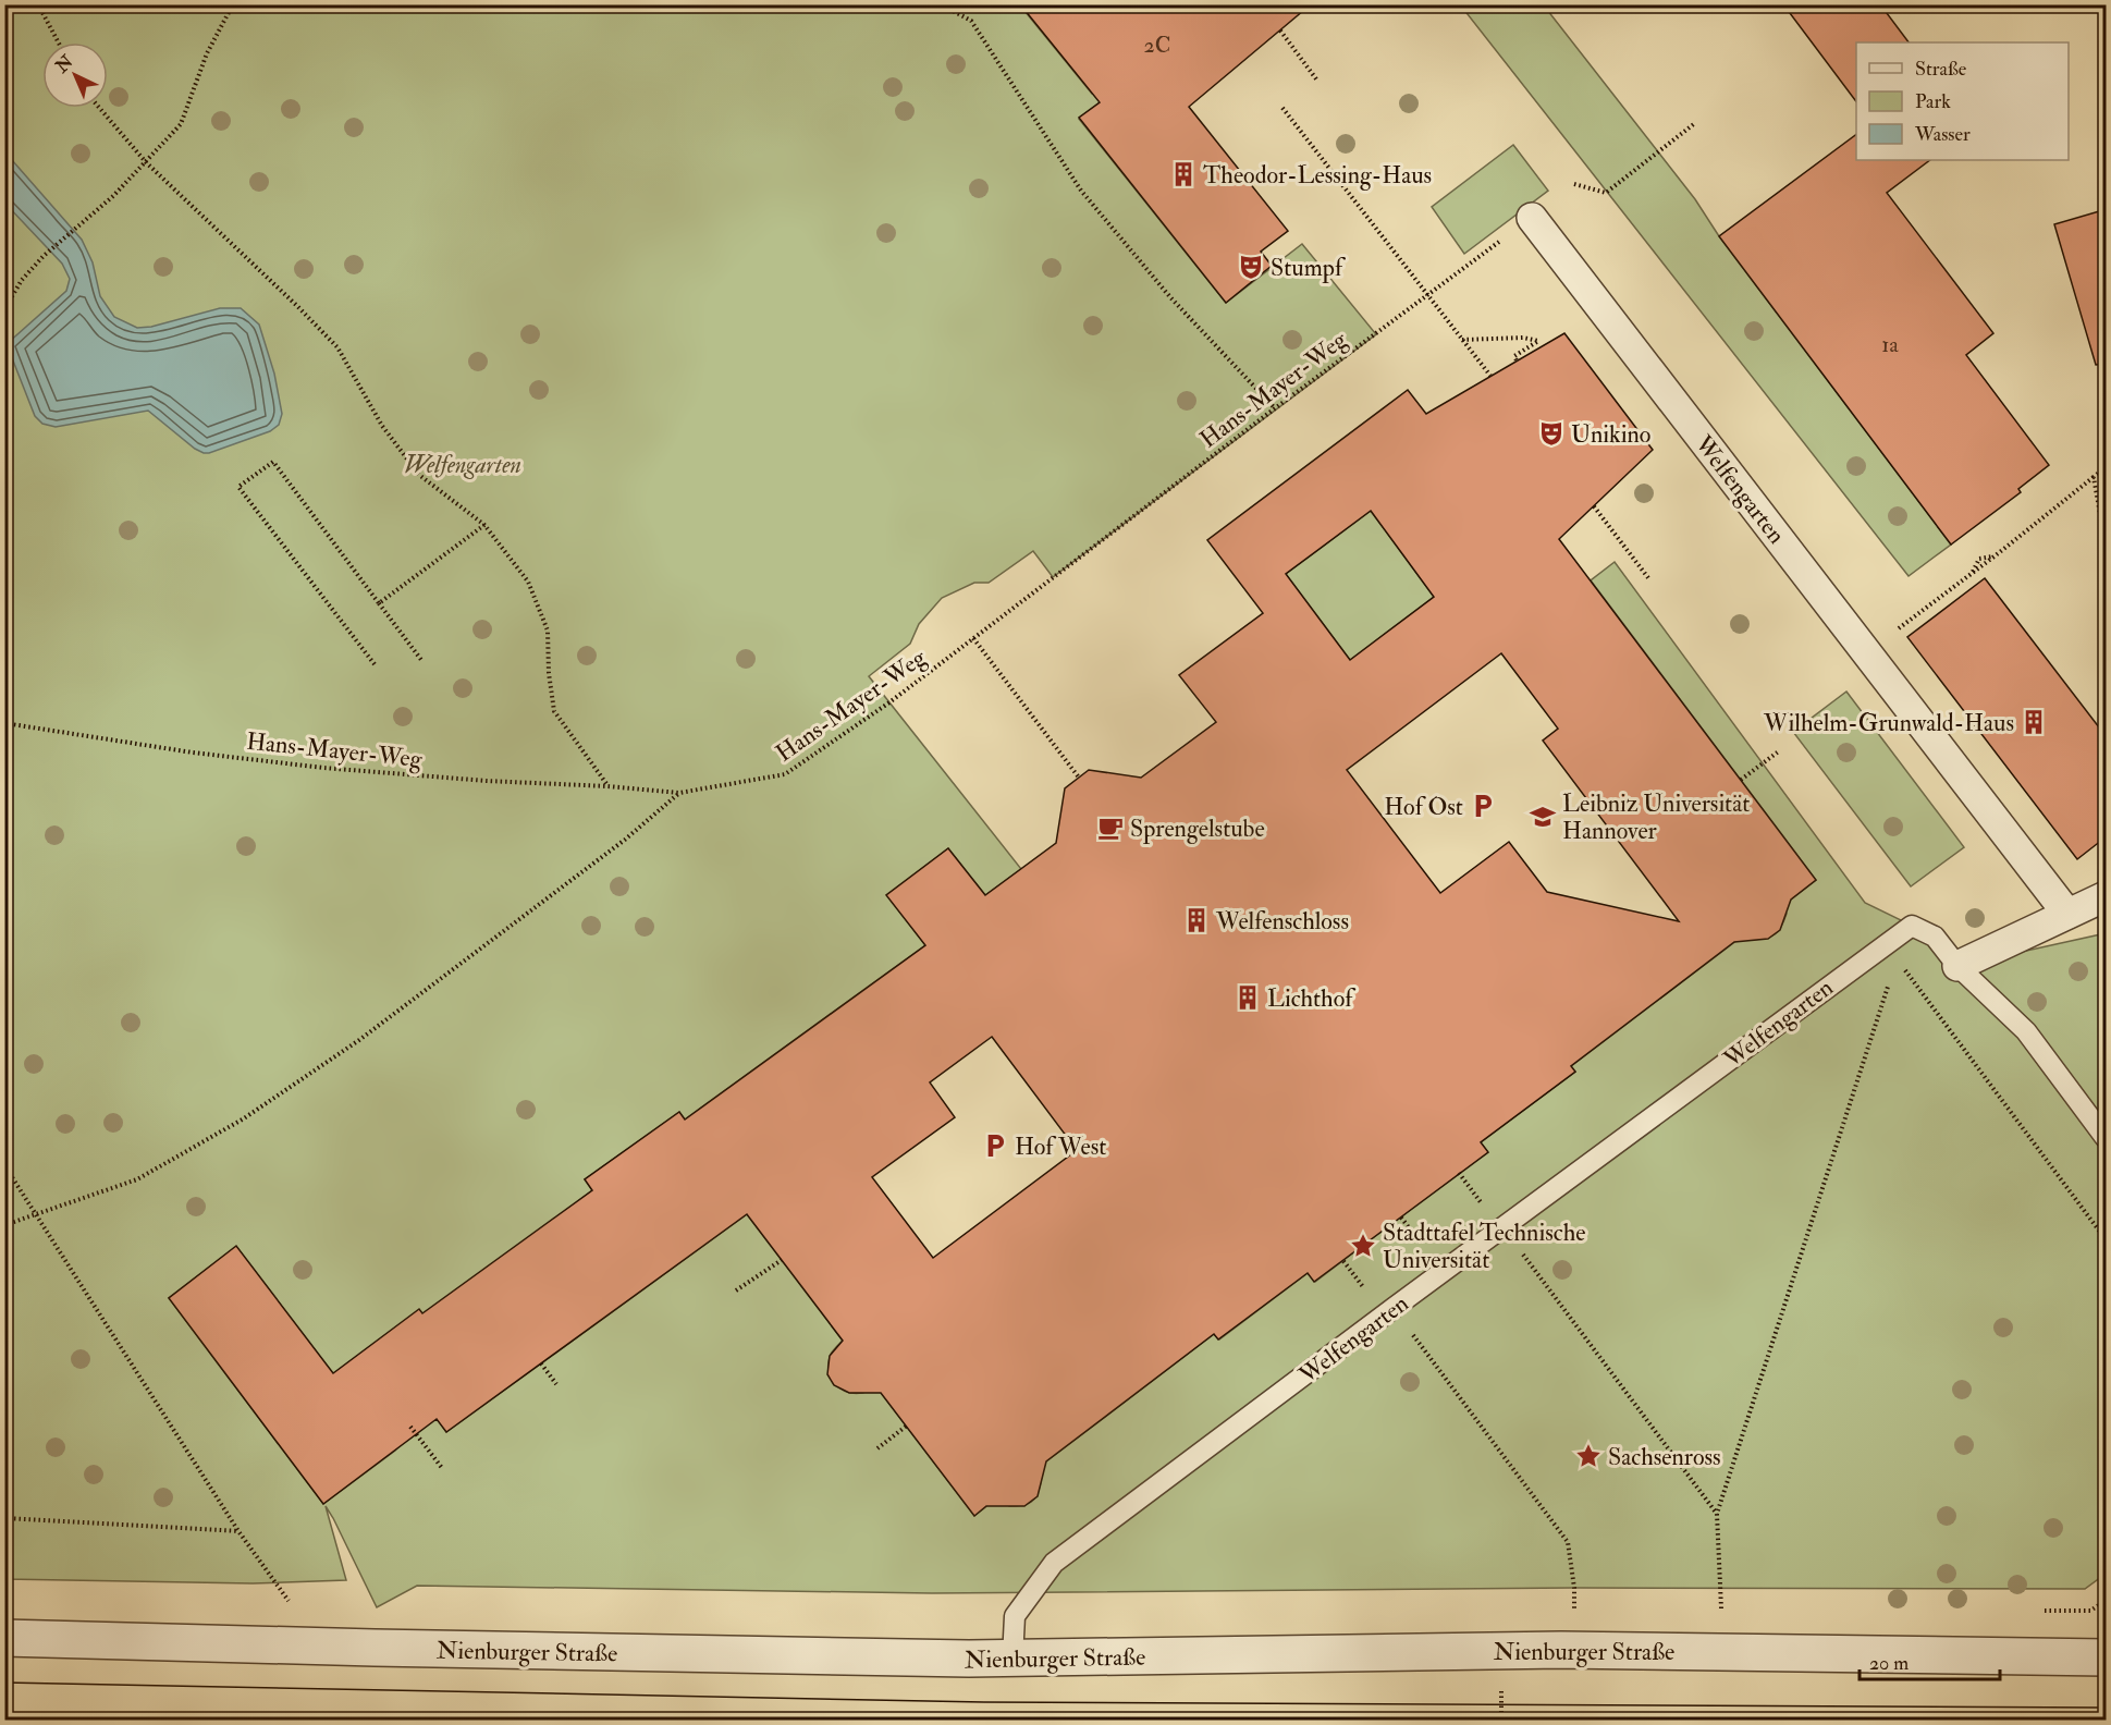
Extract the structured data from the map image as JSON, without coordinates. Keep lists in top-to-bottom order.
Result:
{
  "streets": {
    "street": ["Welfengarten", "Nienburger Straße"],
    "path": ["Hans-Mayer-Weg"]
  },
  "crossings": [
    ["Welfengarten", "Nienburger Straße"]
  ],
  "parks": ["Welfengarten"],
  "places": {
    "building": [
      "Theodor-Lessing-Haus",
      "Wilhelm-Grunwald-Haus",
      "Welfenschloss",
      "Lichthof"
    ],
    "theatre": ["Stumpf", "Unikino"],
    "parking": ["Hof Ost", "Hof West"],
    "school or university": ["Leibniz Universität Hannover"],
    "cafe": ["Sprengelstube"],
    "place": ["Stadttafel Technische Universität", "Sachsenross"]
  },
  "house_numbers": ["2C", "1a"],
  "legend": ["Straße", "Park", "Wasser"],
  "scale_bar": "20 m",
  "north": "top left"
}
